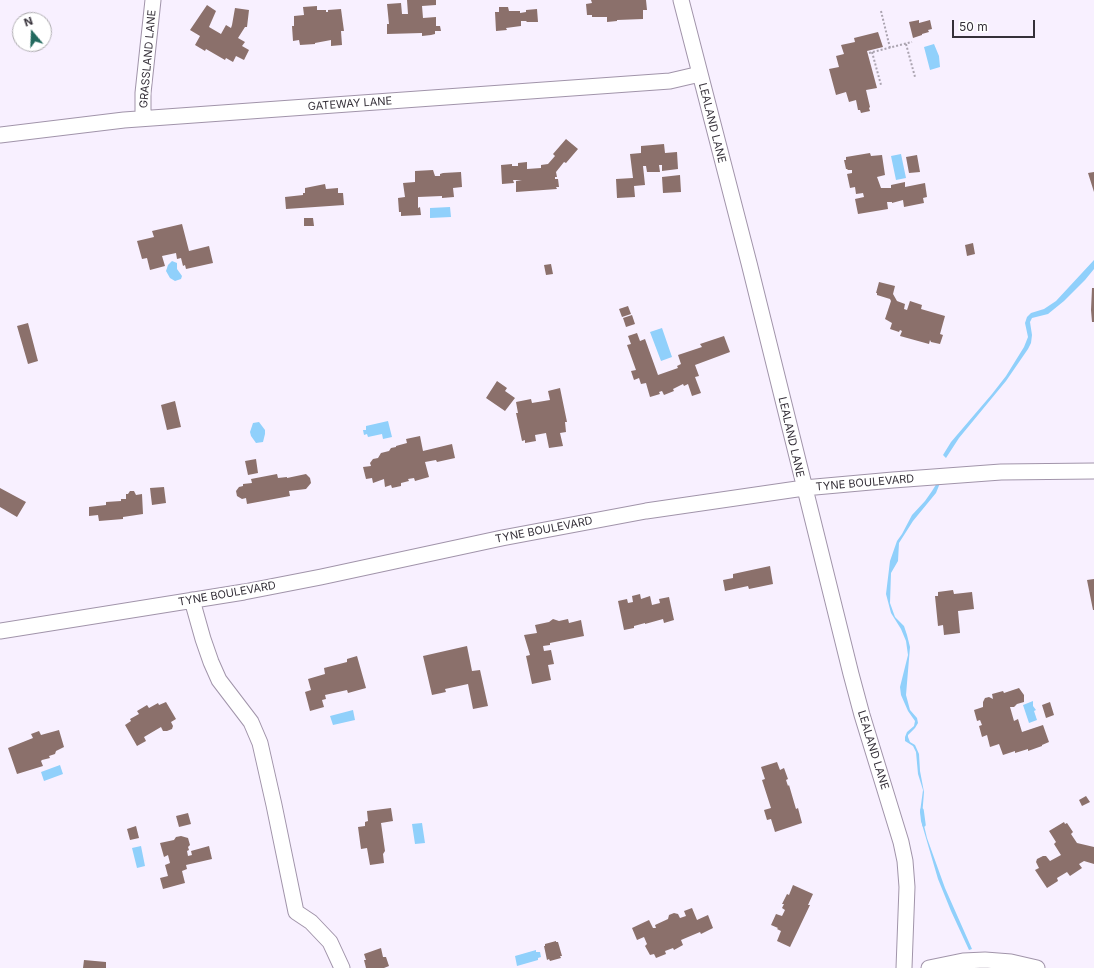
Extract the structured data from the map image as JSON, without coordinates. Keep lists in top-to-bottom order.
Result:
{
  "streets": {
    "street": [
      "GRASSLAND LANE",
      "GATEWAY LANE",
      "LEALAND LANE",
      "TYNE BOULEVARD"
    ]
  },
  "crossings": [
    ["GRASSLAND LANE", "GATEWAY LANE"],
    ["GATEWAY LANE", "LEALAND LANE"],
    ["LEALAND LANE", "TYNE BOULEVARD"]
  ],
  "scale_bar": "50 m",
  "north": "top"
}
